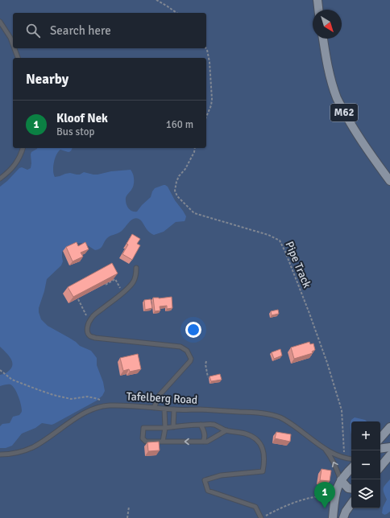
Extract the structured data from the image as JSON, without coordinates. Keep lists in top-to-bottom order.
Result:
{
  "streets": {
    "main road": ["M62"],
    "lane": ["Tafelberg Road"],
    "path": ["Pipe Track"]
  },
  "crossings": [
    ["Pipe Track", "Tafelberg Road"]
  ],
  "north": "bottom right",
  "page": {
    "search": "Search here",
    "heading": "Nearby",
    "list": [
      {
        "mark": "1",
        "name": "Kloof Nek",
        "note": "Bus stop",
        "value": "160 m"
      }
    ],
    "map_buttons": ["+", "−"],
    "pins": "1"
  }
}
